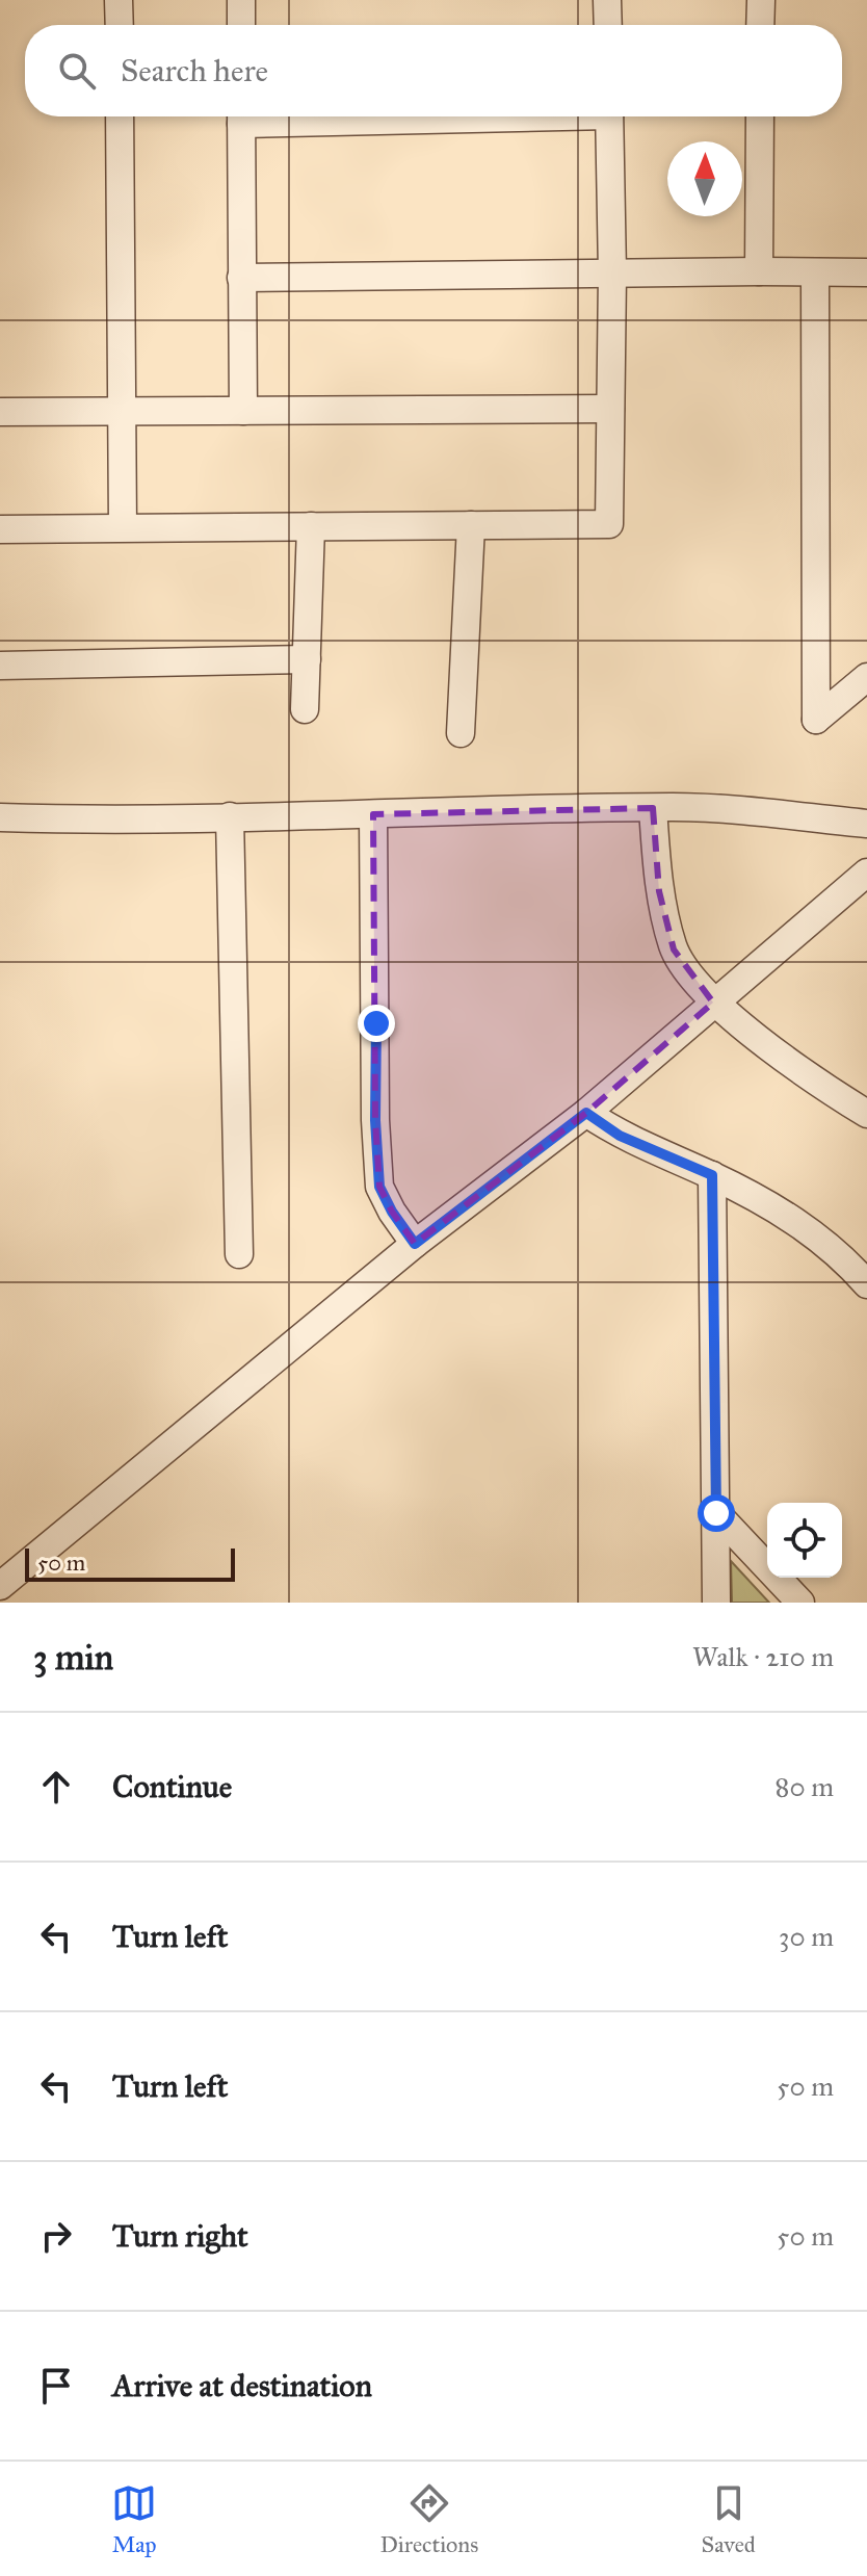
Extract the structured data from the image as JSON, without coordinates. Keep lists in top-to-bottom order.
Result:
{
  "scale_bar": "50 m",
  "north": "top",
  "page": {
    "search": "Search here",
    "scale": "50 m",
    "heading": ["3 min", "Walk · 210 m"],
    "list": [
      ["Continue", "80 m"],
      ["Turn left", "30 m"],
      ["Turn left", "50 m"],
      ["Turn right", "50 m"],
      "Arrive at destination"
    ],
    "nav": ["Map", "Directions", "Saved"]
  }
}
